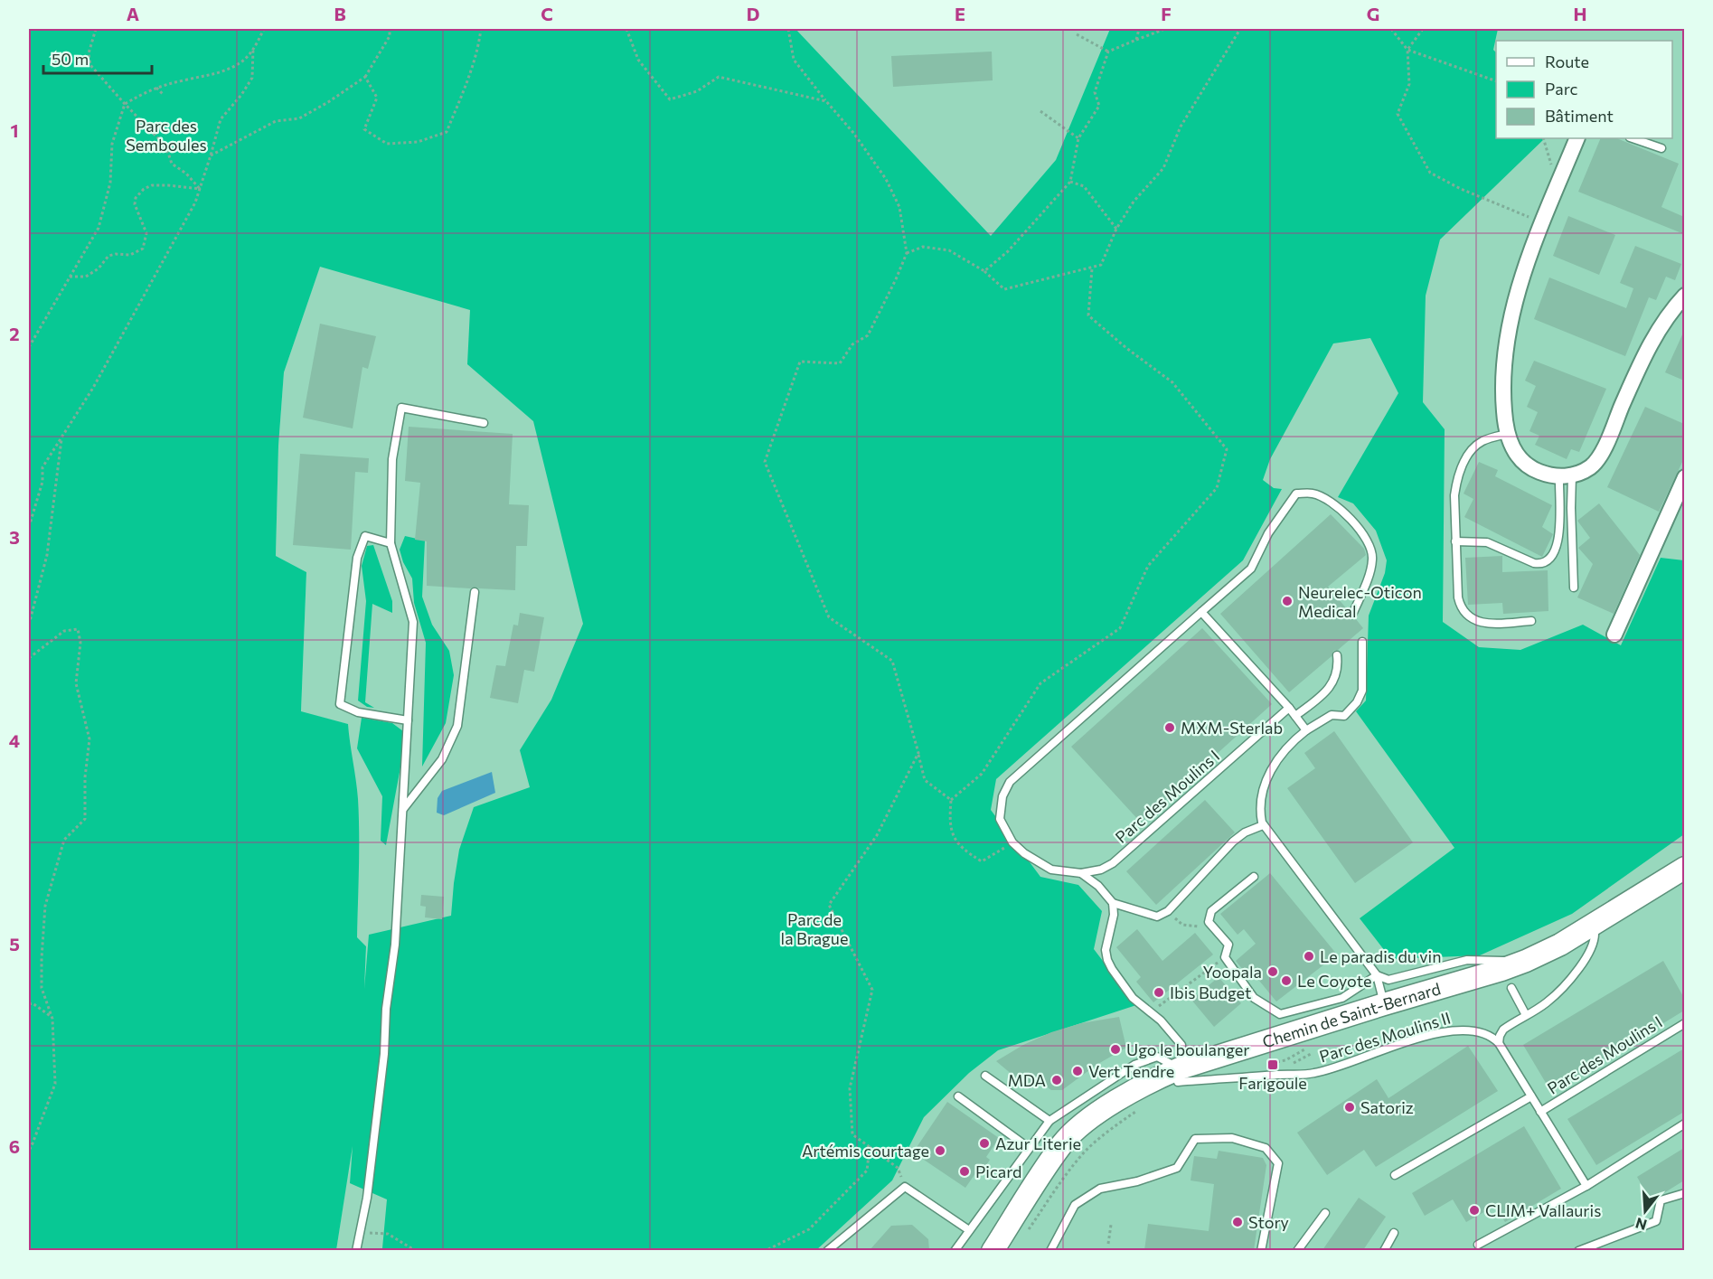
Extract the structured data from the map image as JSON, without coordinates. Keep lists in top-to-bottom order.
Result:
{
  "streets": {
    "main road": ["Chemin de Saint-Bernard"],
    "lane": ["Parc des Moulins I", "Parc des Moulins II"]
  },
  "crossings": [
    ["Chemin de Saint-Bernard", "Parc des Moulins II"]
  ],
  "parks": ["Parc des Semboules", "Parc de la Brague"],
  "places": {
    "other": [
      "Neurelec-Oticon Medical",
      "MXM-Sterlab",
      "Le paradis du vin",
      "Yoopala",
      "Le Coyote",
      "Ibis Budget",
      "Ugo le boulanger",
      "Vert Tendre",
      "MDA",
      "Satoriz",
      "Azur Literie",
      "Artémis courtage",
      "Picard",
      "CLIM+ Vallauris",
      "Story"
    ],
    "transit": ["Farigoule"]
  },
  "legend": ["Route", "Parc", "Bâtiment"],
  "scale_bar": "50 m",
  "north": "bottom",
  "grid": {
    "columns": [
      "A",
      "B",
      "C",
      "D",
      "E",
      "F",
      "G",
      "H"
    ],
    "rows": [
      "1",
      "2",
      "3",
      "4",
      "5",
      "6"
    ]
  }
}
